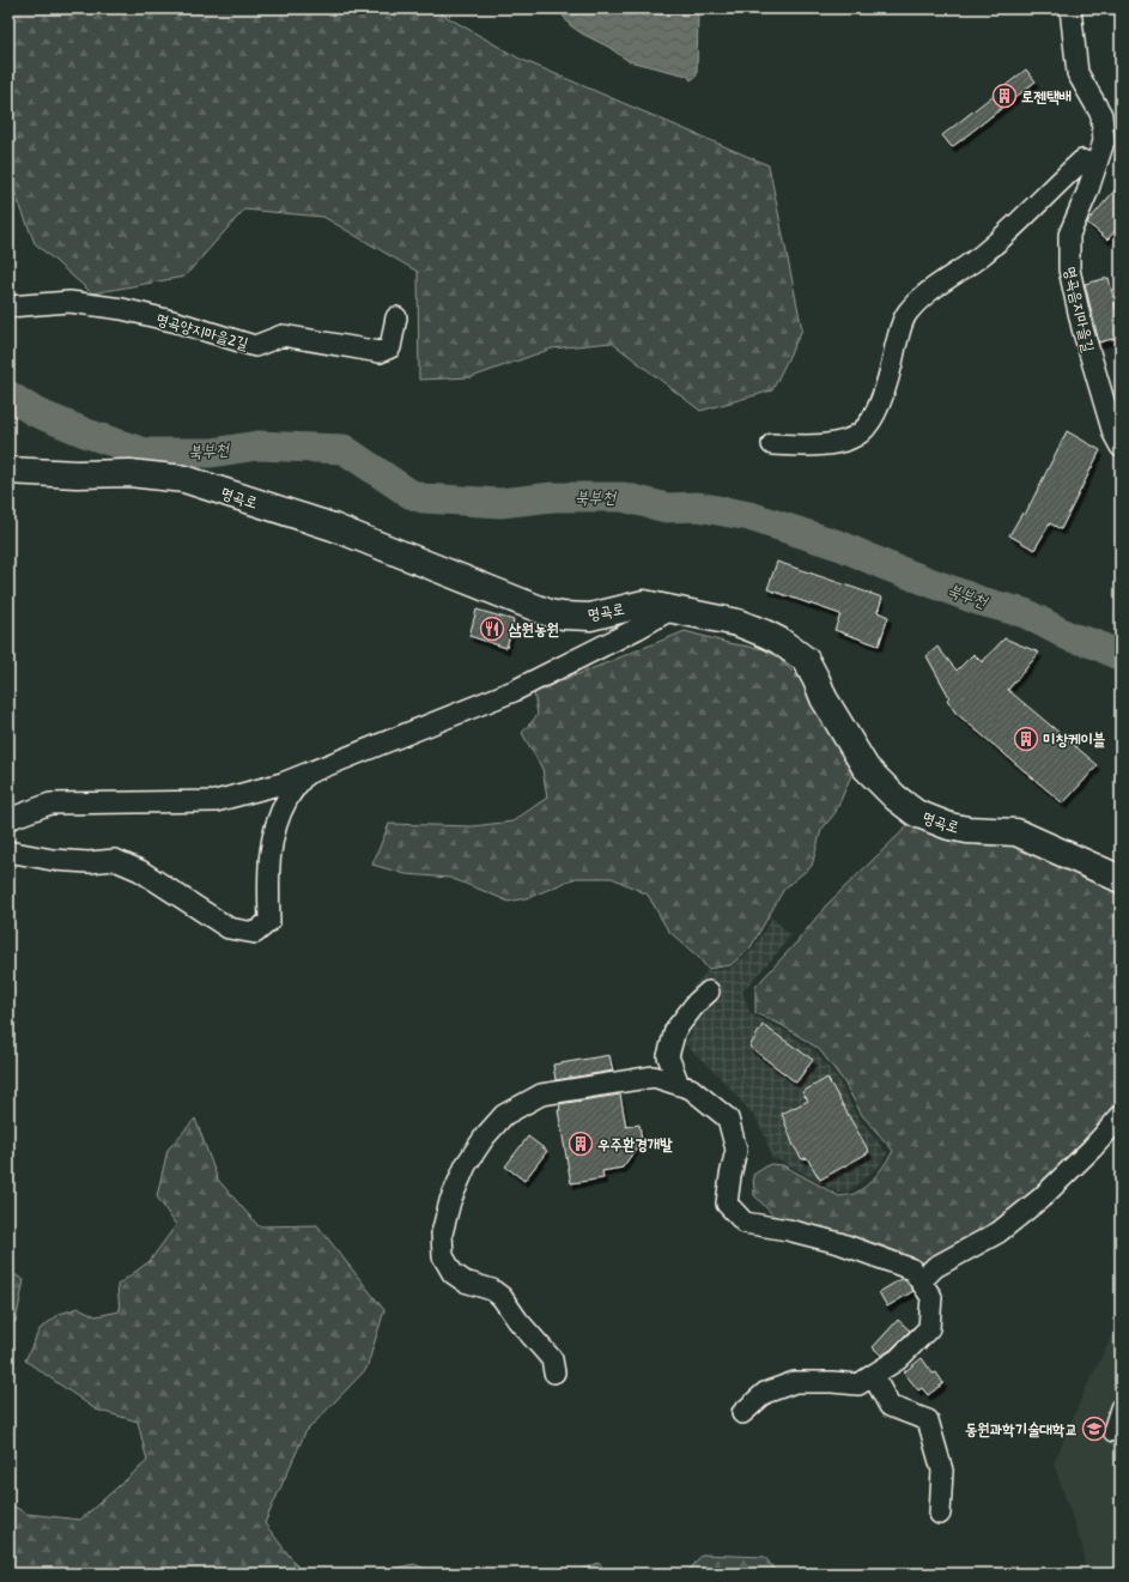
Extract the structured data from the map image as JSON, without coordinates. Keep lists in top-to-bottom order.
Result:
{
  "streets": {
    "main road": ["명곡로"],
    "street": ["명곡음지마을길", "명곡양지마을2길"]
  },
  "water": ["북부천"],
  "places": {
    "building": ["로젠택배", "미창케이블", "우주환경개발"],
    "restaurant": ["삼원농원"],
    "school or university": ["동원과학기술대학교"]
  }
}
